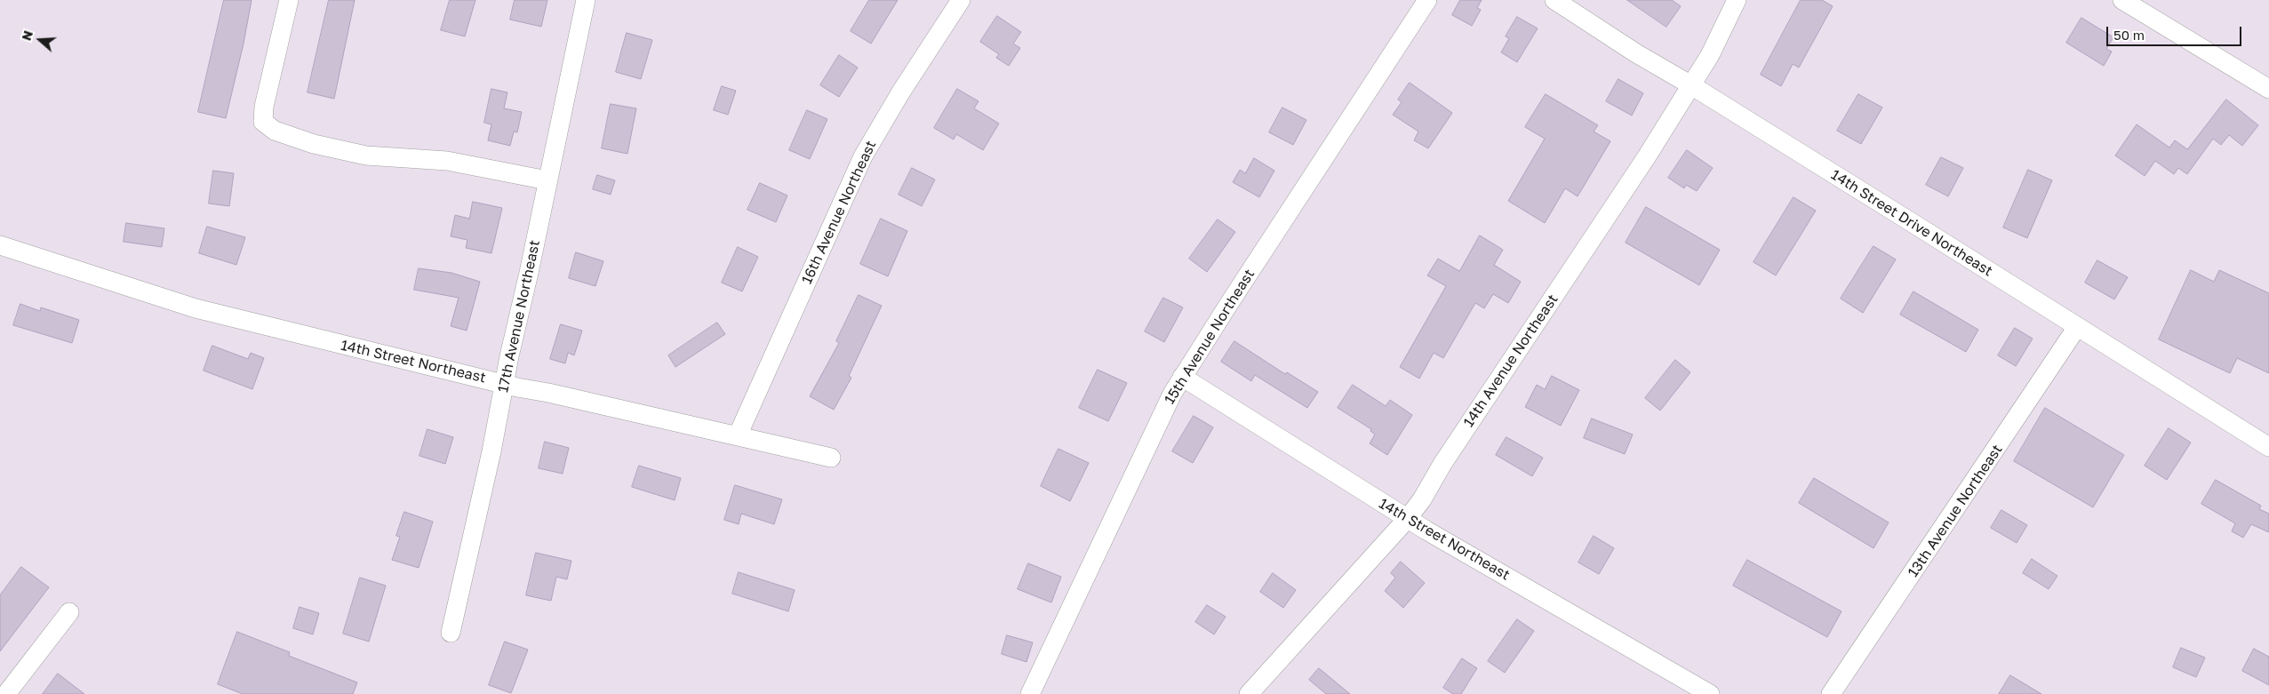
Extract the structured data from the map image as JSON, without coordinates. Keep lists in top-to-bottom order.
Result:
{
  "streets": {
    "street": [
      "16th Avenue Northeast",
      "14th Street Drive Northeast",
      "17th Avenue Northeast",
      "15th Avenue Northeast",
      "14th Avenue Northeast",
      "14th Street Northeast",
      "13th Avenue Northeast"
    ]
  },
  "crossings": [
    ["16th Avenue Northeast", "14th Street Northeast"],
    ["14th Street Drive Northeast", "14th Avenue Northeast"],
    ["14th Street Drive Northeast", "13th Avenue Northeast"],
    ["17th Avenue Northeast", "14th Street Northeast"],
    ["15th Avenue Northeast", "14th Street Northeast"],
    ["14th Avenue Northeast", "14th Street Northeast"]
  ],
  "scale_bar": "50 m",
  "north": "left"
}
